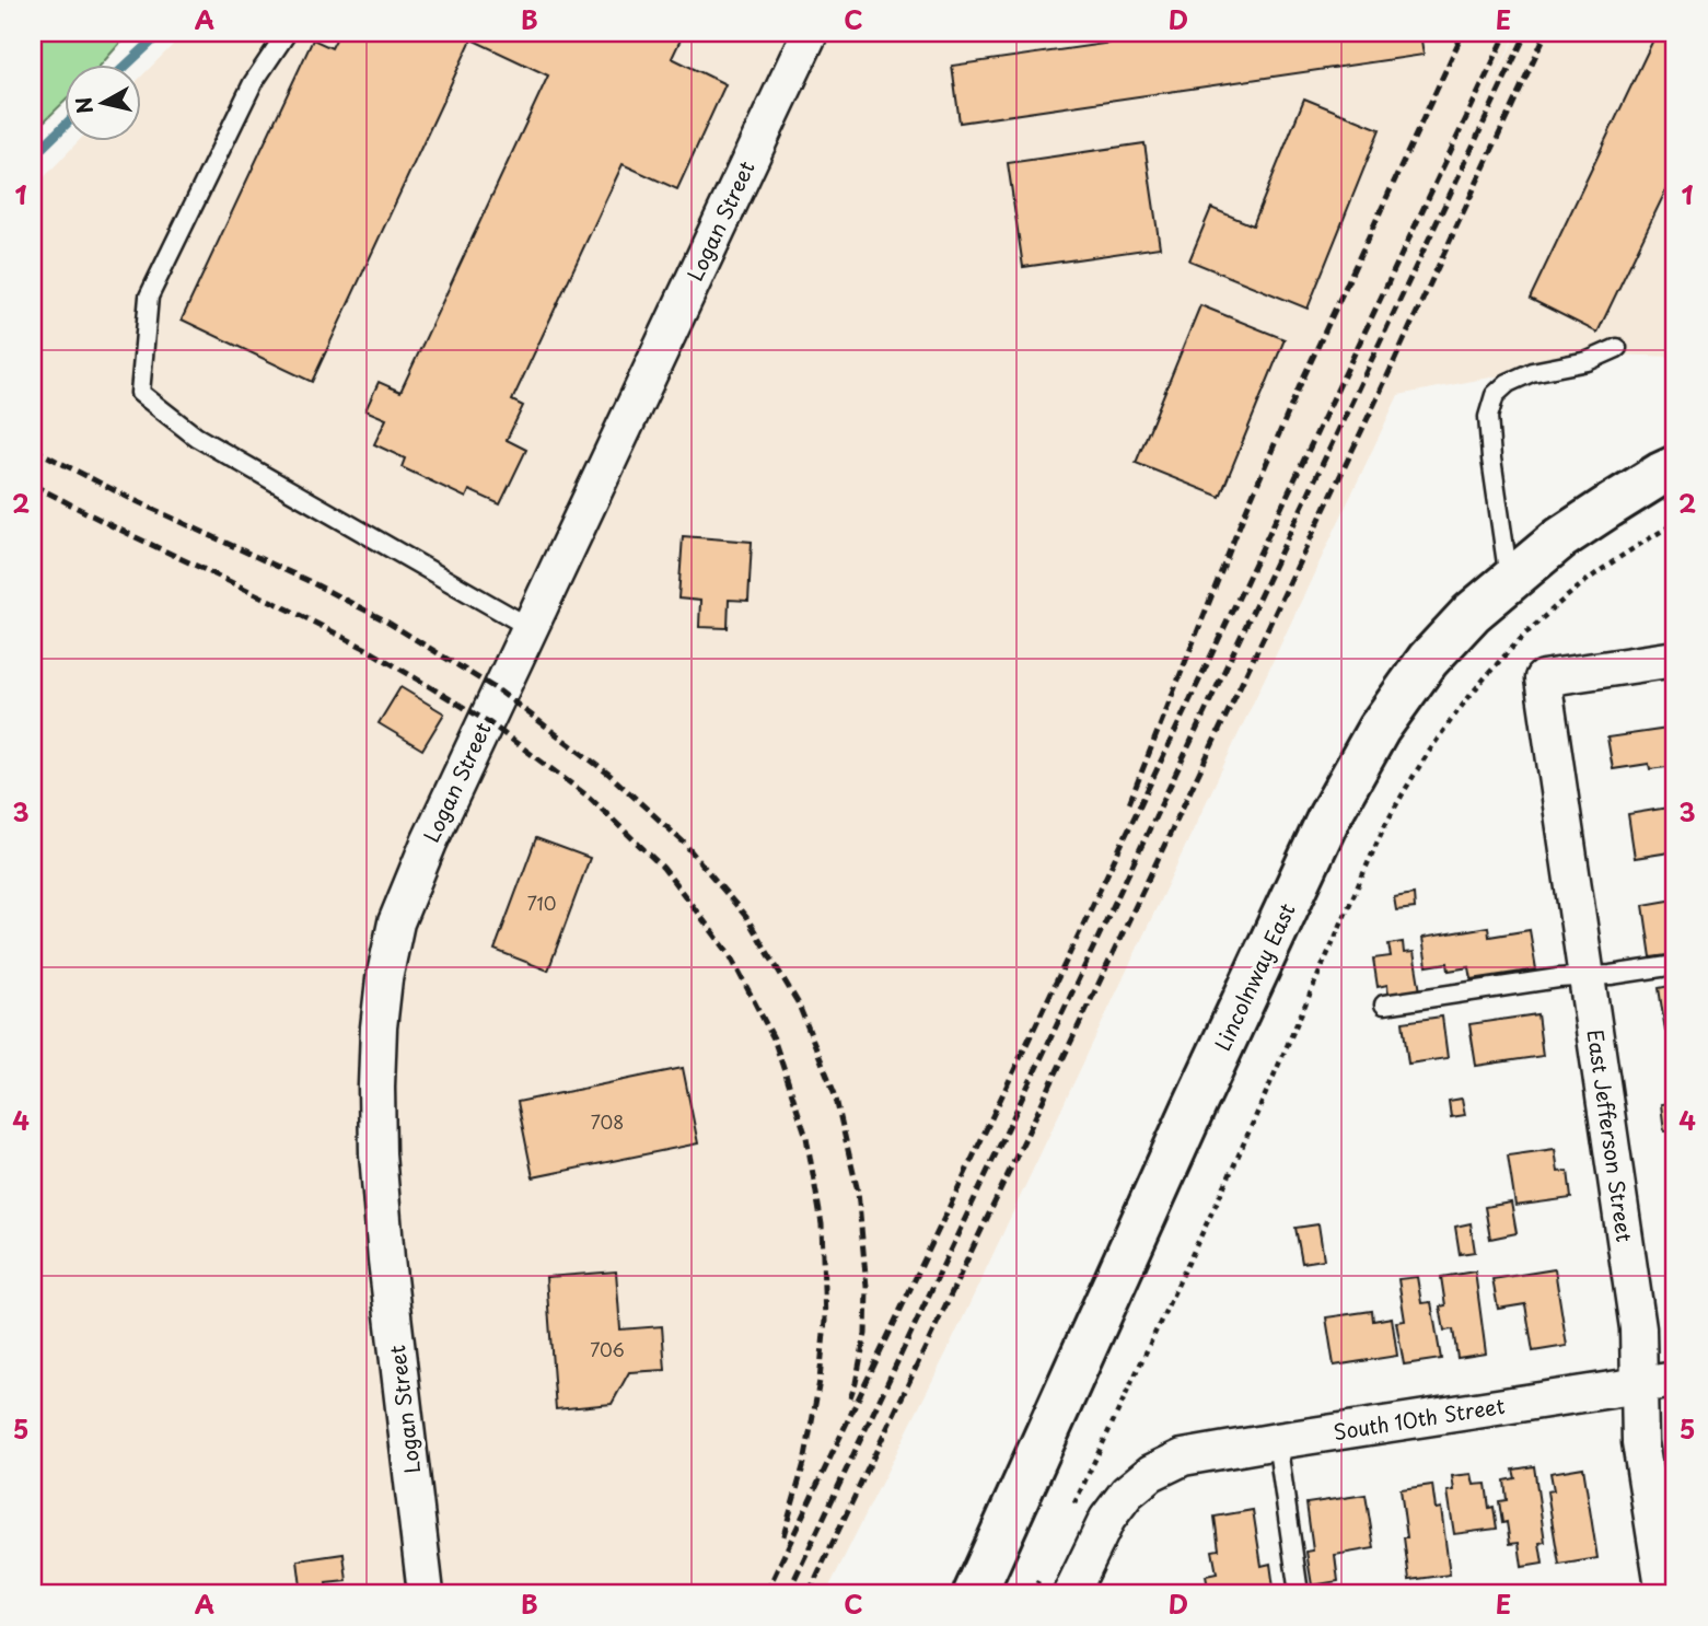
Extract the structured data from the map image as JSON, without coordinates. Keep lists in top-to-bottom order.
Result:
{
  "streets": {
    "highway": ["Lincolnway East"],
    "street": ["Logan Street", "East Jefferson Street", "South 10th Street"]
  },
  "crossings": [
    ["East Jefferson Street", "South 10th Street"]
  ],
  "house_numbers": ["710", "708", "706"],
  "north": "left",
  "grid": {
    "columns": [
      "A",
      "B",
      "C",
      "D",
      "E"
    ],
    "rows": [
      "1",
      "2",
      "3",
      "4",
      "5"
    ]
  }
}
